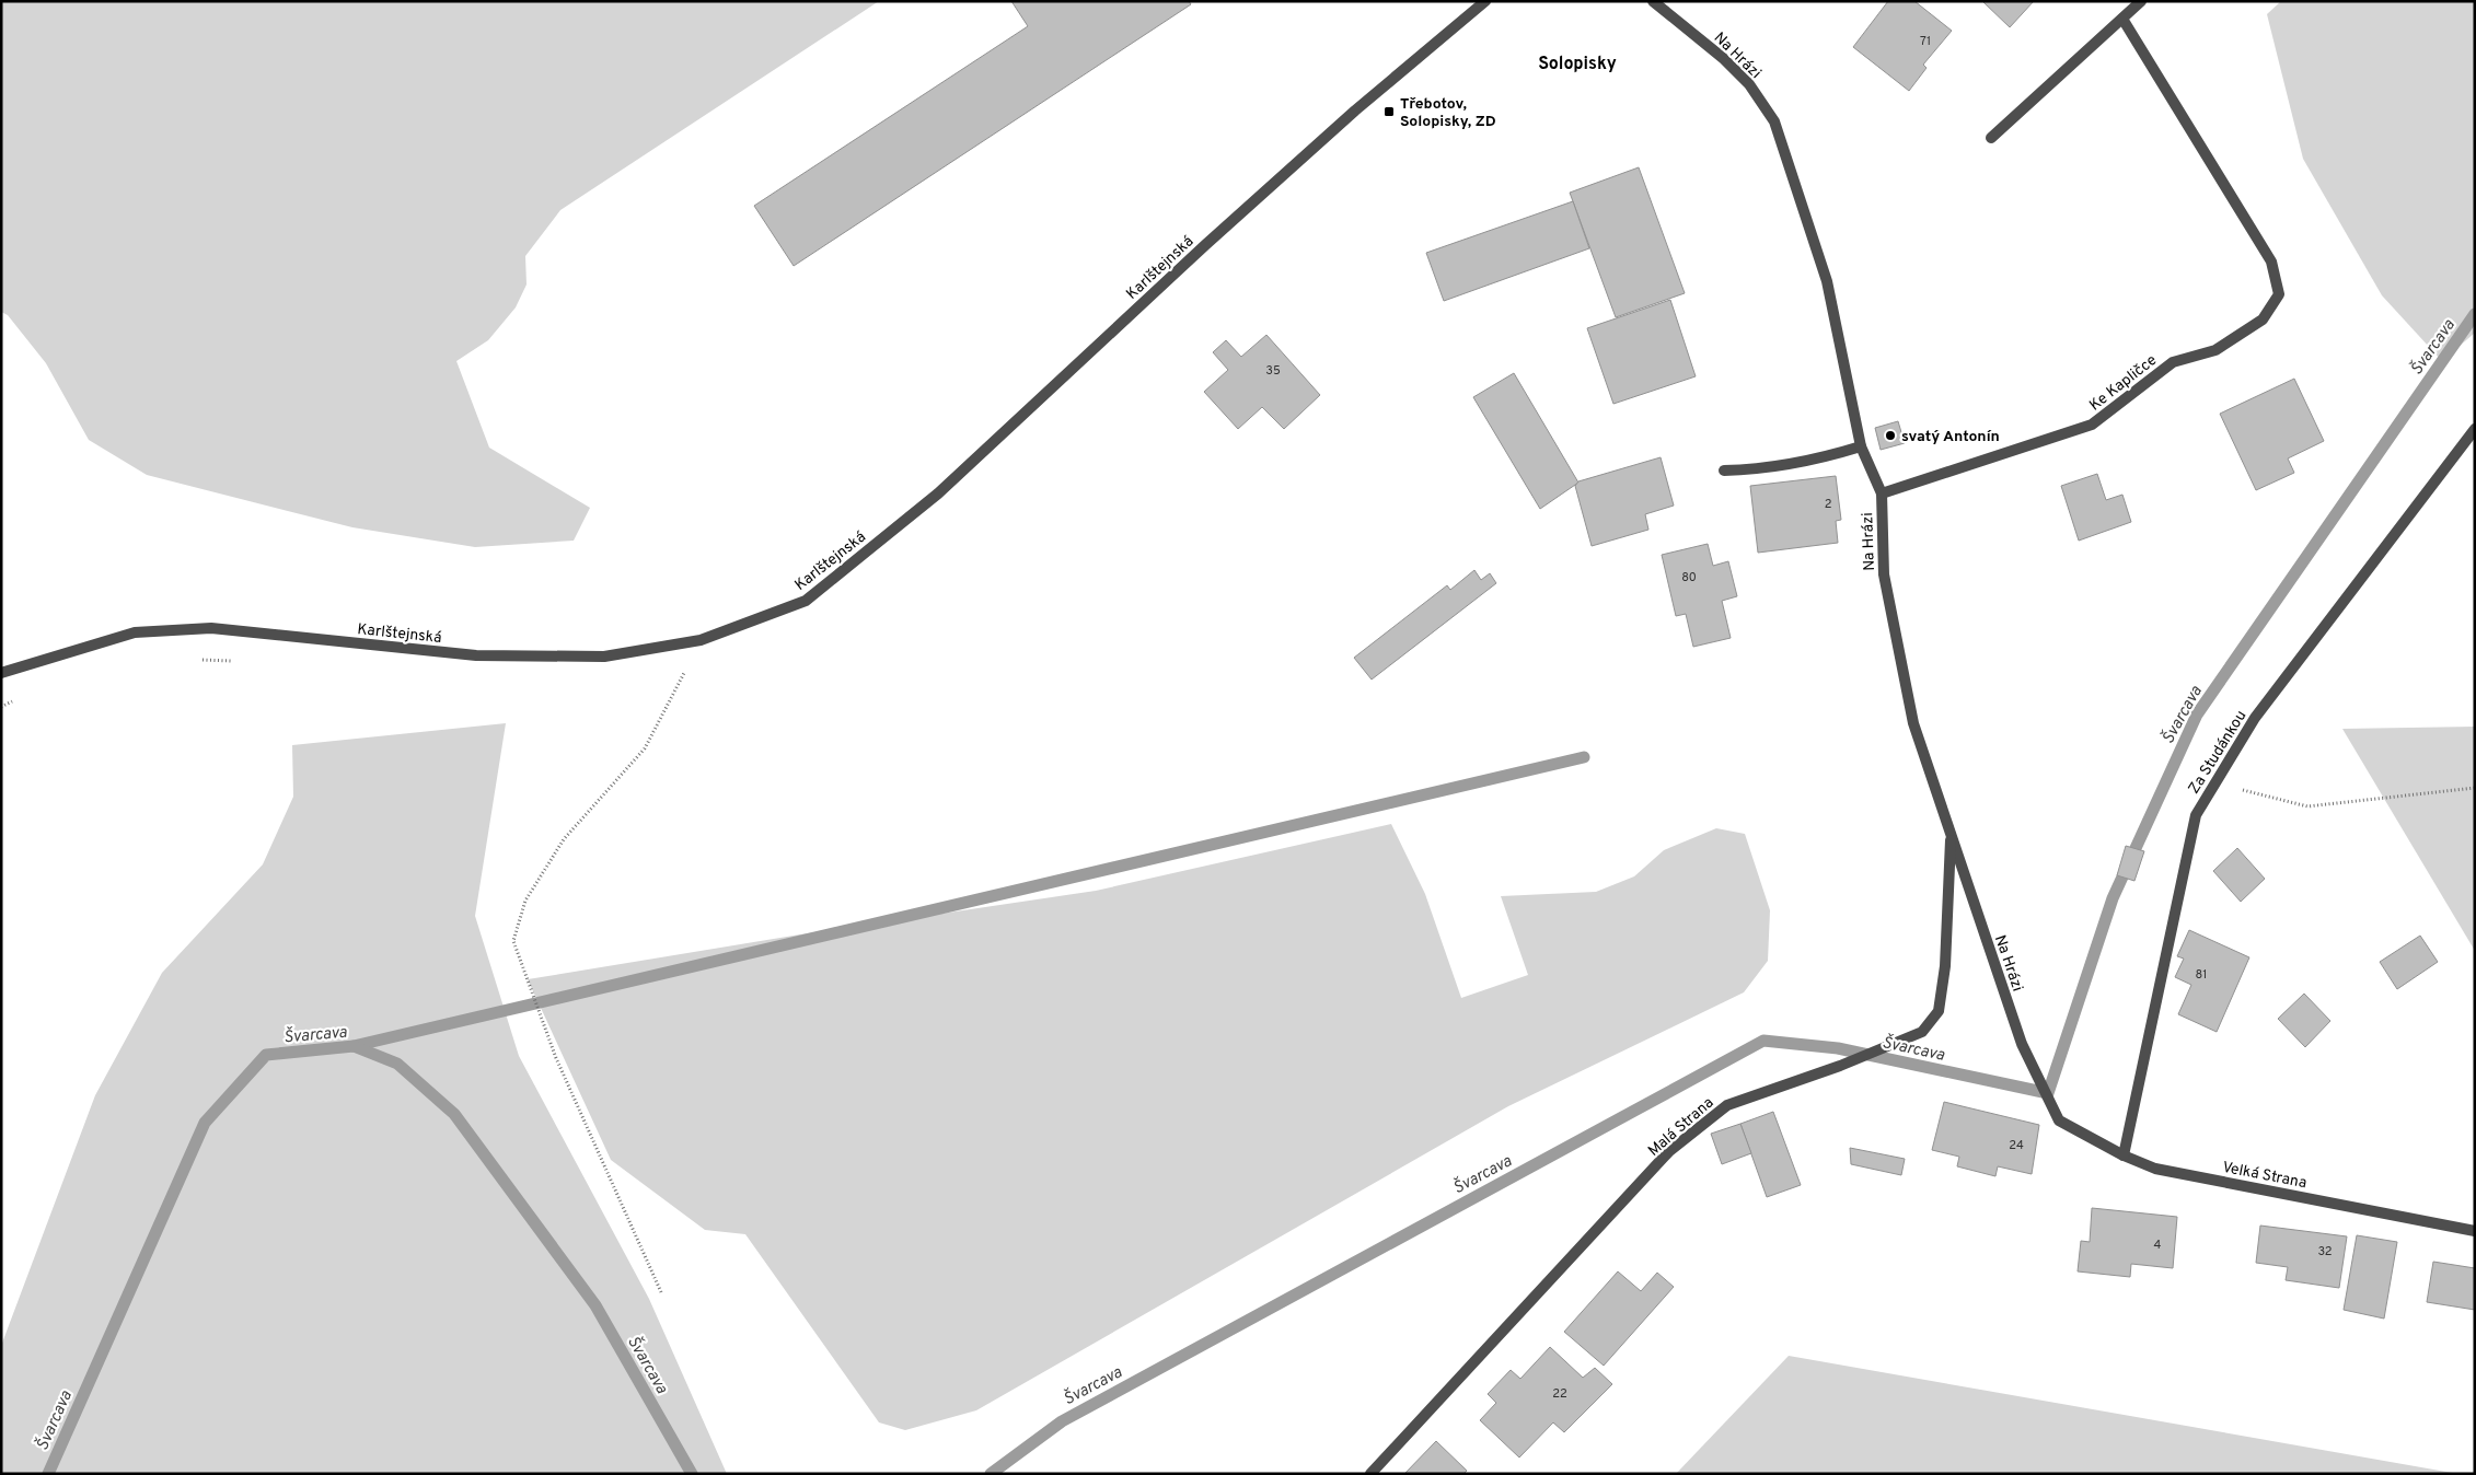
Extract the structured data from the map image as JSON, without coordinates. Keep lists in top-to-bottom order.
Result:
{
  "streets": {
    "street": [
      "Na Hrázi",
      "Karlštejnská",
      "Ke Kapličce",
      "Za Studánkou",
      "Malá Strana",
      "Velká Strana"
    ]
  },
  "crossings": [
    ["Na Hrázi", "Ke Kapličce"],
    ["Na Hrázi", "Malá Strana"],
    ["Na Hrázi", "Velká Strana"],
    ["Za Studánkou", "Velká Strana"]
  ],
  "districts": ["Solopisky"],
  "water": ["Švarcava"],
  "places": {
    "transit": ["Třebotov, Solopisky, ZD"],
    "other": ["svatý Antonín"]
  },
  "house_numbers": [
    "71",
    "35",
    "2",
    "80",
    "81",
    "24",
    "4",
    "32",
    "22"
  ]
}
